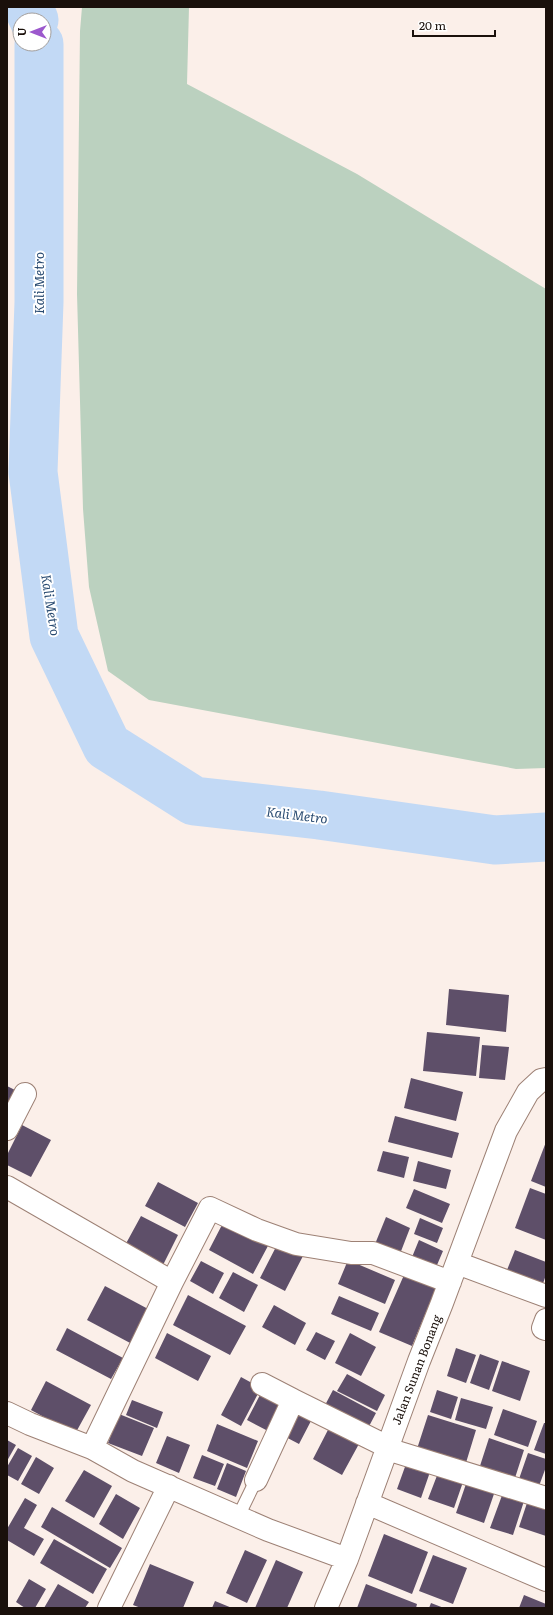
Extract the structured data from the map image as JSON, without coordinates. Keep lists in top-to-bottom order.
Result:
{
  "streets": {
    "street": ["Jalan Sunan Bonang"]
  },
  "water": ["Kali Metro"],
  "scale_bar": "20 m",
  "north": "left"
}
